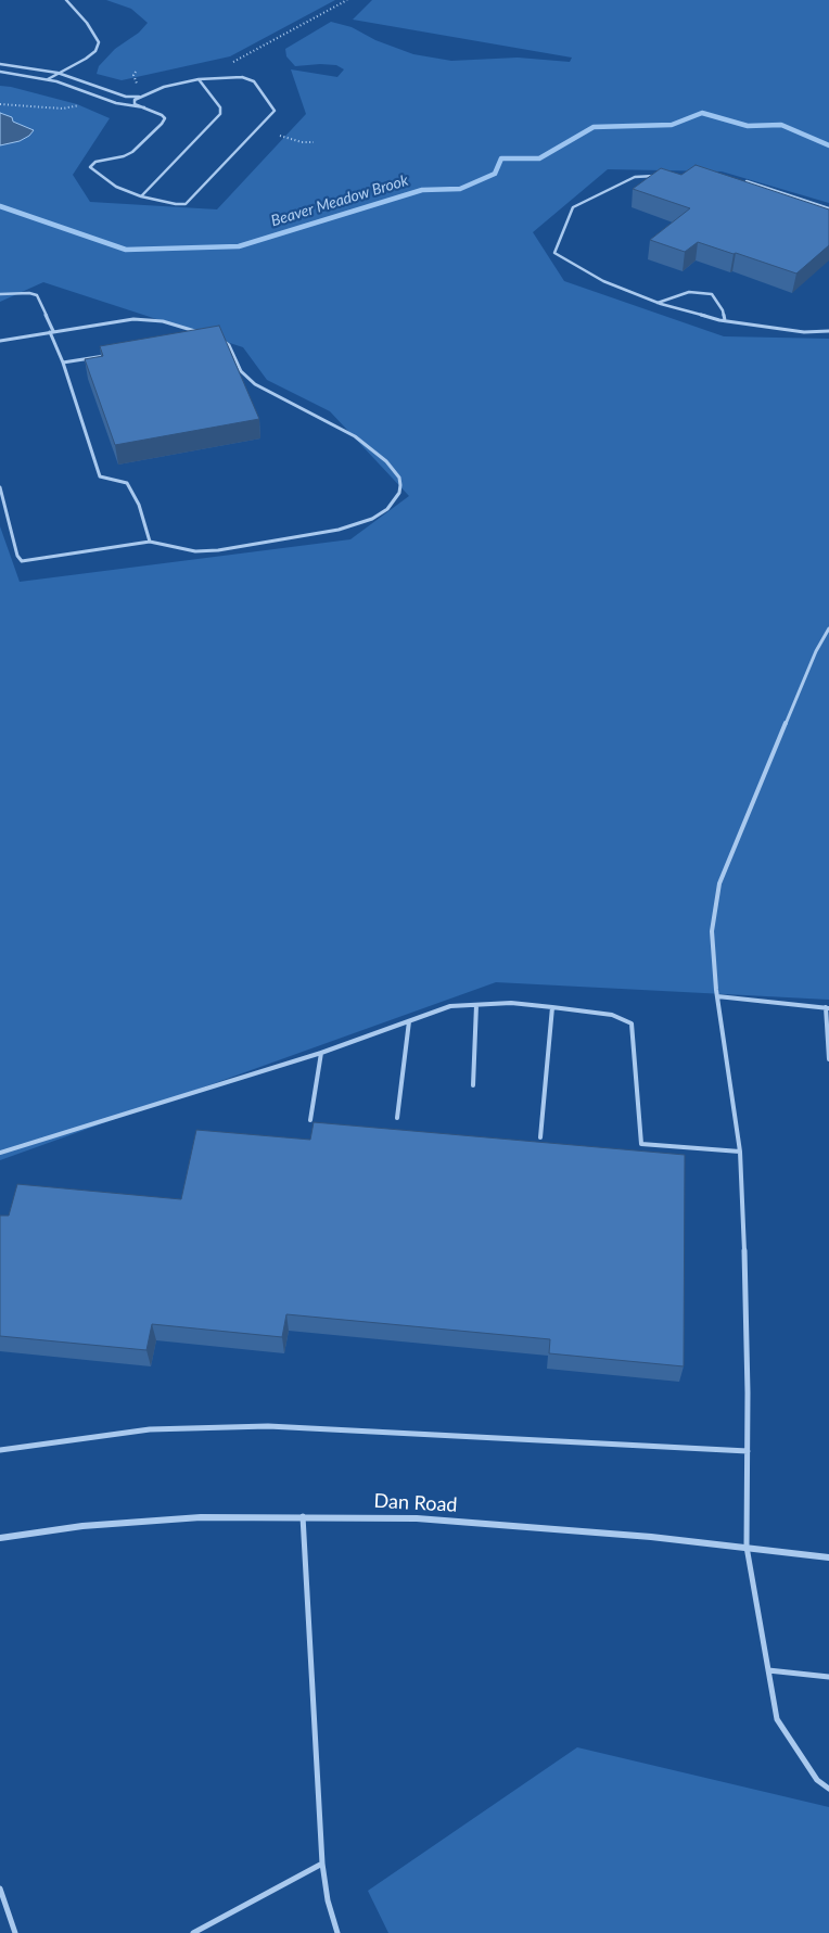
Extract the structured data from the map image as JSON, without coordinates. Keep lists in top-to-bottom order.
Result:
{
  "streets": {
    "street": ["Dan Road"]
  },
  "water": ["Beaver Meadow Brook"]
}
